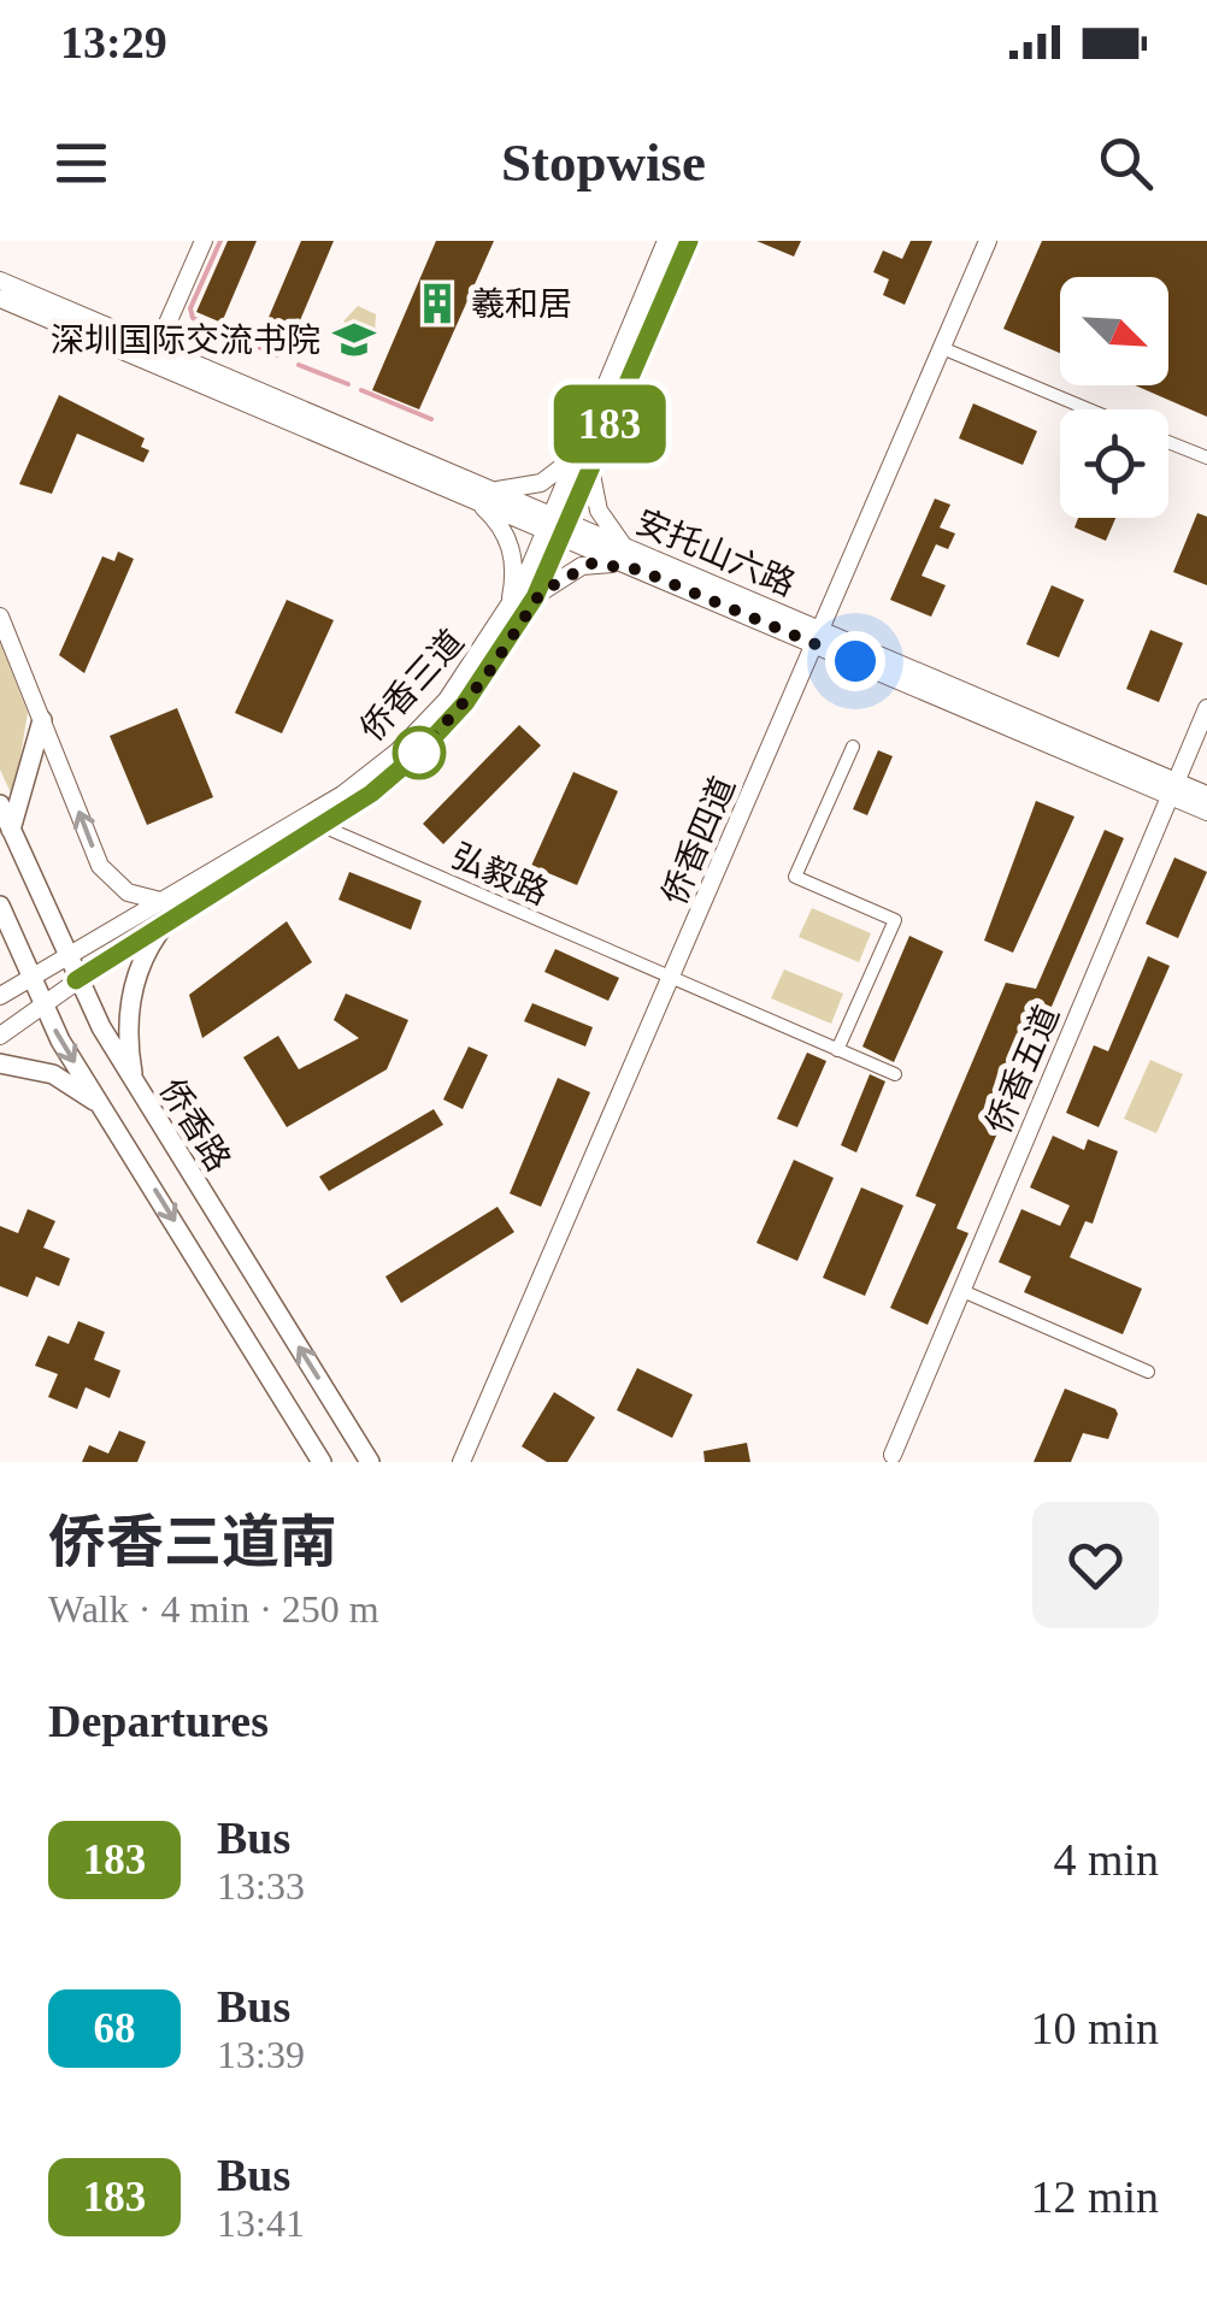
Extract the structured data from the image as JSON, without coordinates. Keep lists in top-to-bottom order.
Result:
{
  "streets": {
    "main road": ["侨香路"],
    "street": [
      "安托山六路",
      "侨香三道",
      "侨香四道",
      "弘毅路",
      "侨香五道"
    ]
  },
  "crossings": [
    ["安托山六路", "侨香三道"],
    ["安托山六路", "侨香四道"],
    ["安托山六路", "侨香五道"],
    ["侨香三道", "弘毅路"],
    ["侨香三道", "侨香路"],
    ["侨香四道", "弘毅路"]
  ],
  "places": {
    "building": ["羲和居"],
    "school or university": ["深圳国际交流书院"]
  },
  "lines": ["bus line 183"],
  "north": "bottom right",
  "page": {
    "status": "13:29",
    "header": "Stopwise",
    "on_map": "183",
    "heading": [
      ["侨香三道南", "Walk · 4 min · 250 m"],
      "Departures"
    ],
    "list": [
      {
        "mark": "183",
        "name": "Bus",
        "note": "13:33",
        "value": "4 min"
      },
      {
        "mark": "68",
        "name": "Bus",
        "note": "13:39",
        "value": "10 min"
      },
      {
        "mark": "183",
        "name": "Bus",
        "note": "13:41",
        "value": "12 min"
      }
    ]
  }
}
